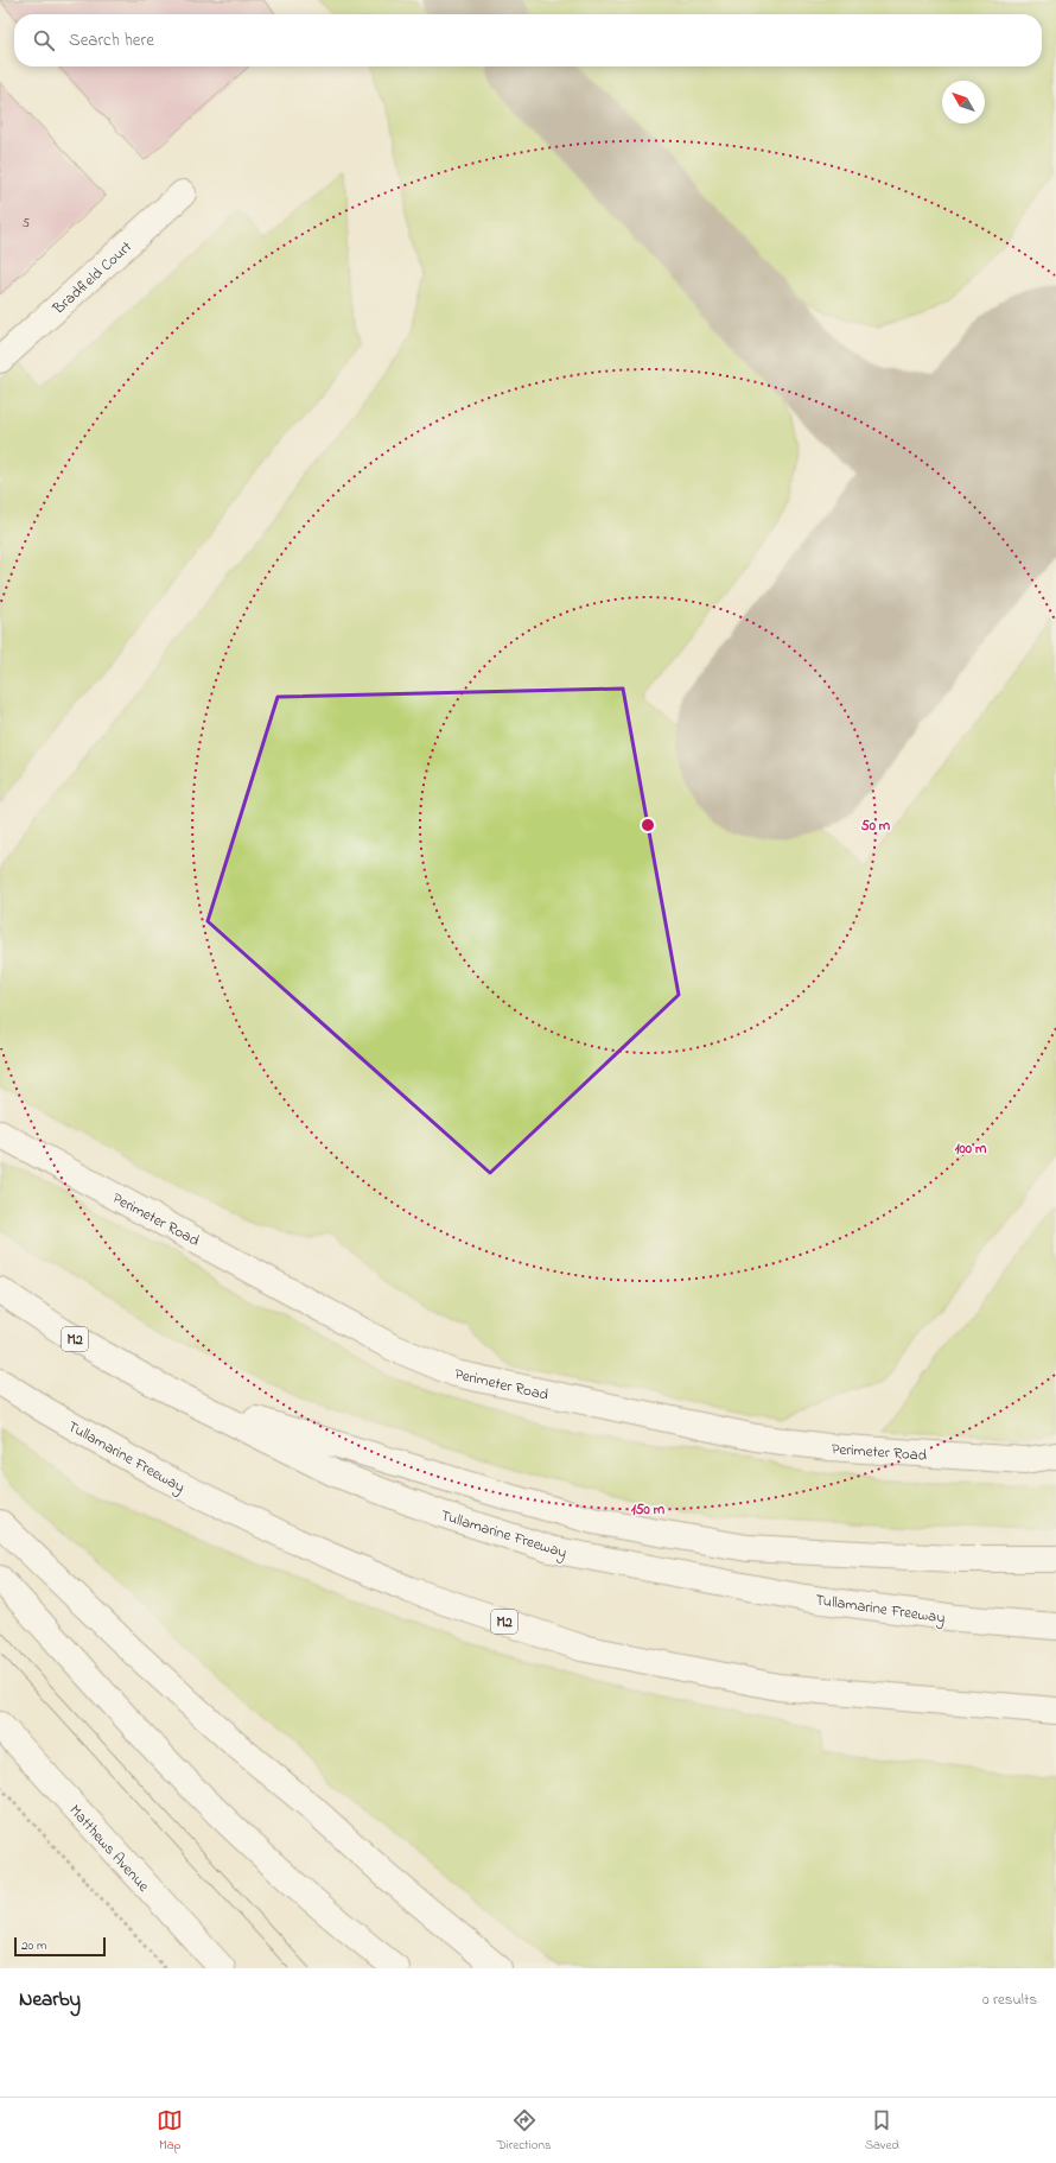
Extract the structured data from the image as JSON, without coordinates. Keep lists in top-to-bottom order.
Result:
{
  "streets": {
    "main road": [
      "Bradfield Court",
      "Perimeter Road",
      "M2",
      "Tullamarine Freeway",
      "Matthews Avenue"
    ]
  },
  "house_numbers": ["5"],
  "scale_bar": "20 m",
  "north": "top left",
  "page": {
    "search": "Search here",
    "scale": "20 m",
    "heading": ["Nearby", "0 results"],
    "nav": ["Map", "Directions", "Saved"]
  },
  "rings": ["50 m", "100 m", "150 m"]
}
